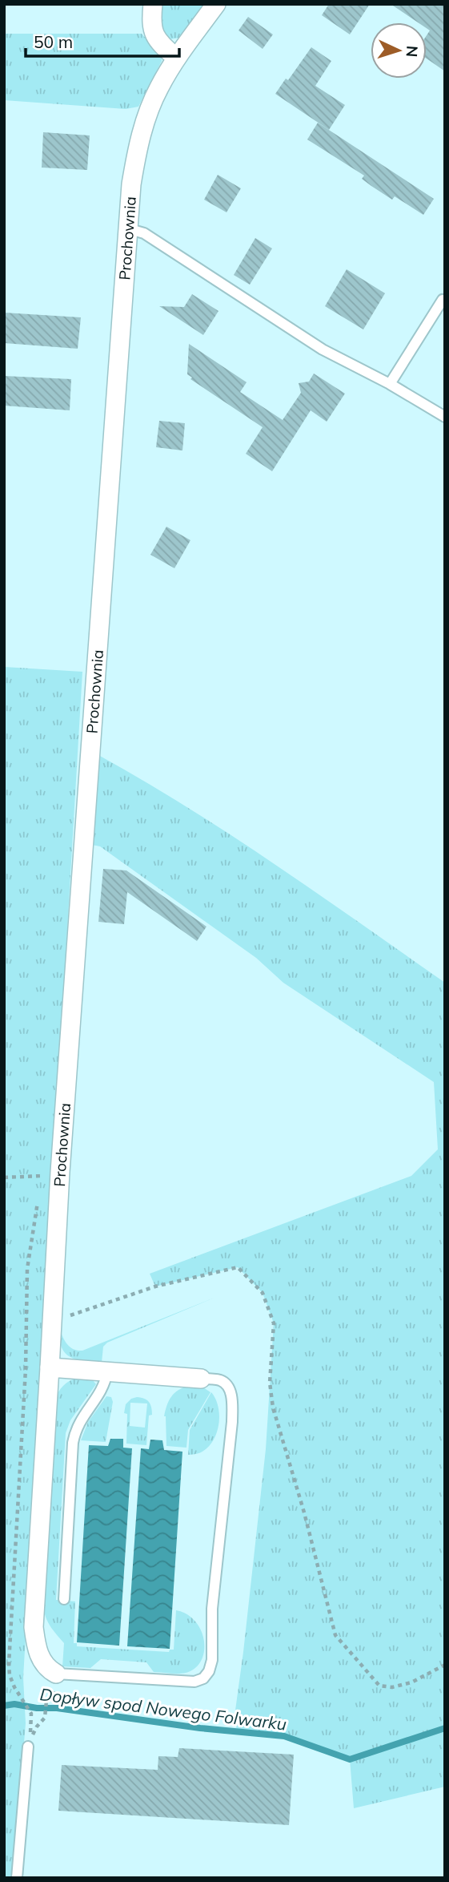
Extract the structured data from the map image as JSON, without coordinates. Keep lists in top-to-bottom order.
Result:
{
  "streets": {
    "street": ["Prochownia"]
  },
  "water": ["Dopływ spod Nowego Folwarku"],
  "scale_bar": "50 m",
  "north": "right"
}
